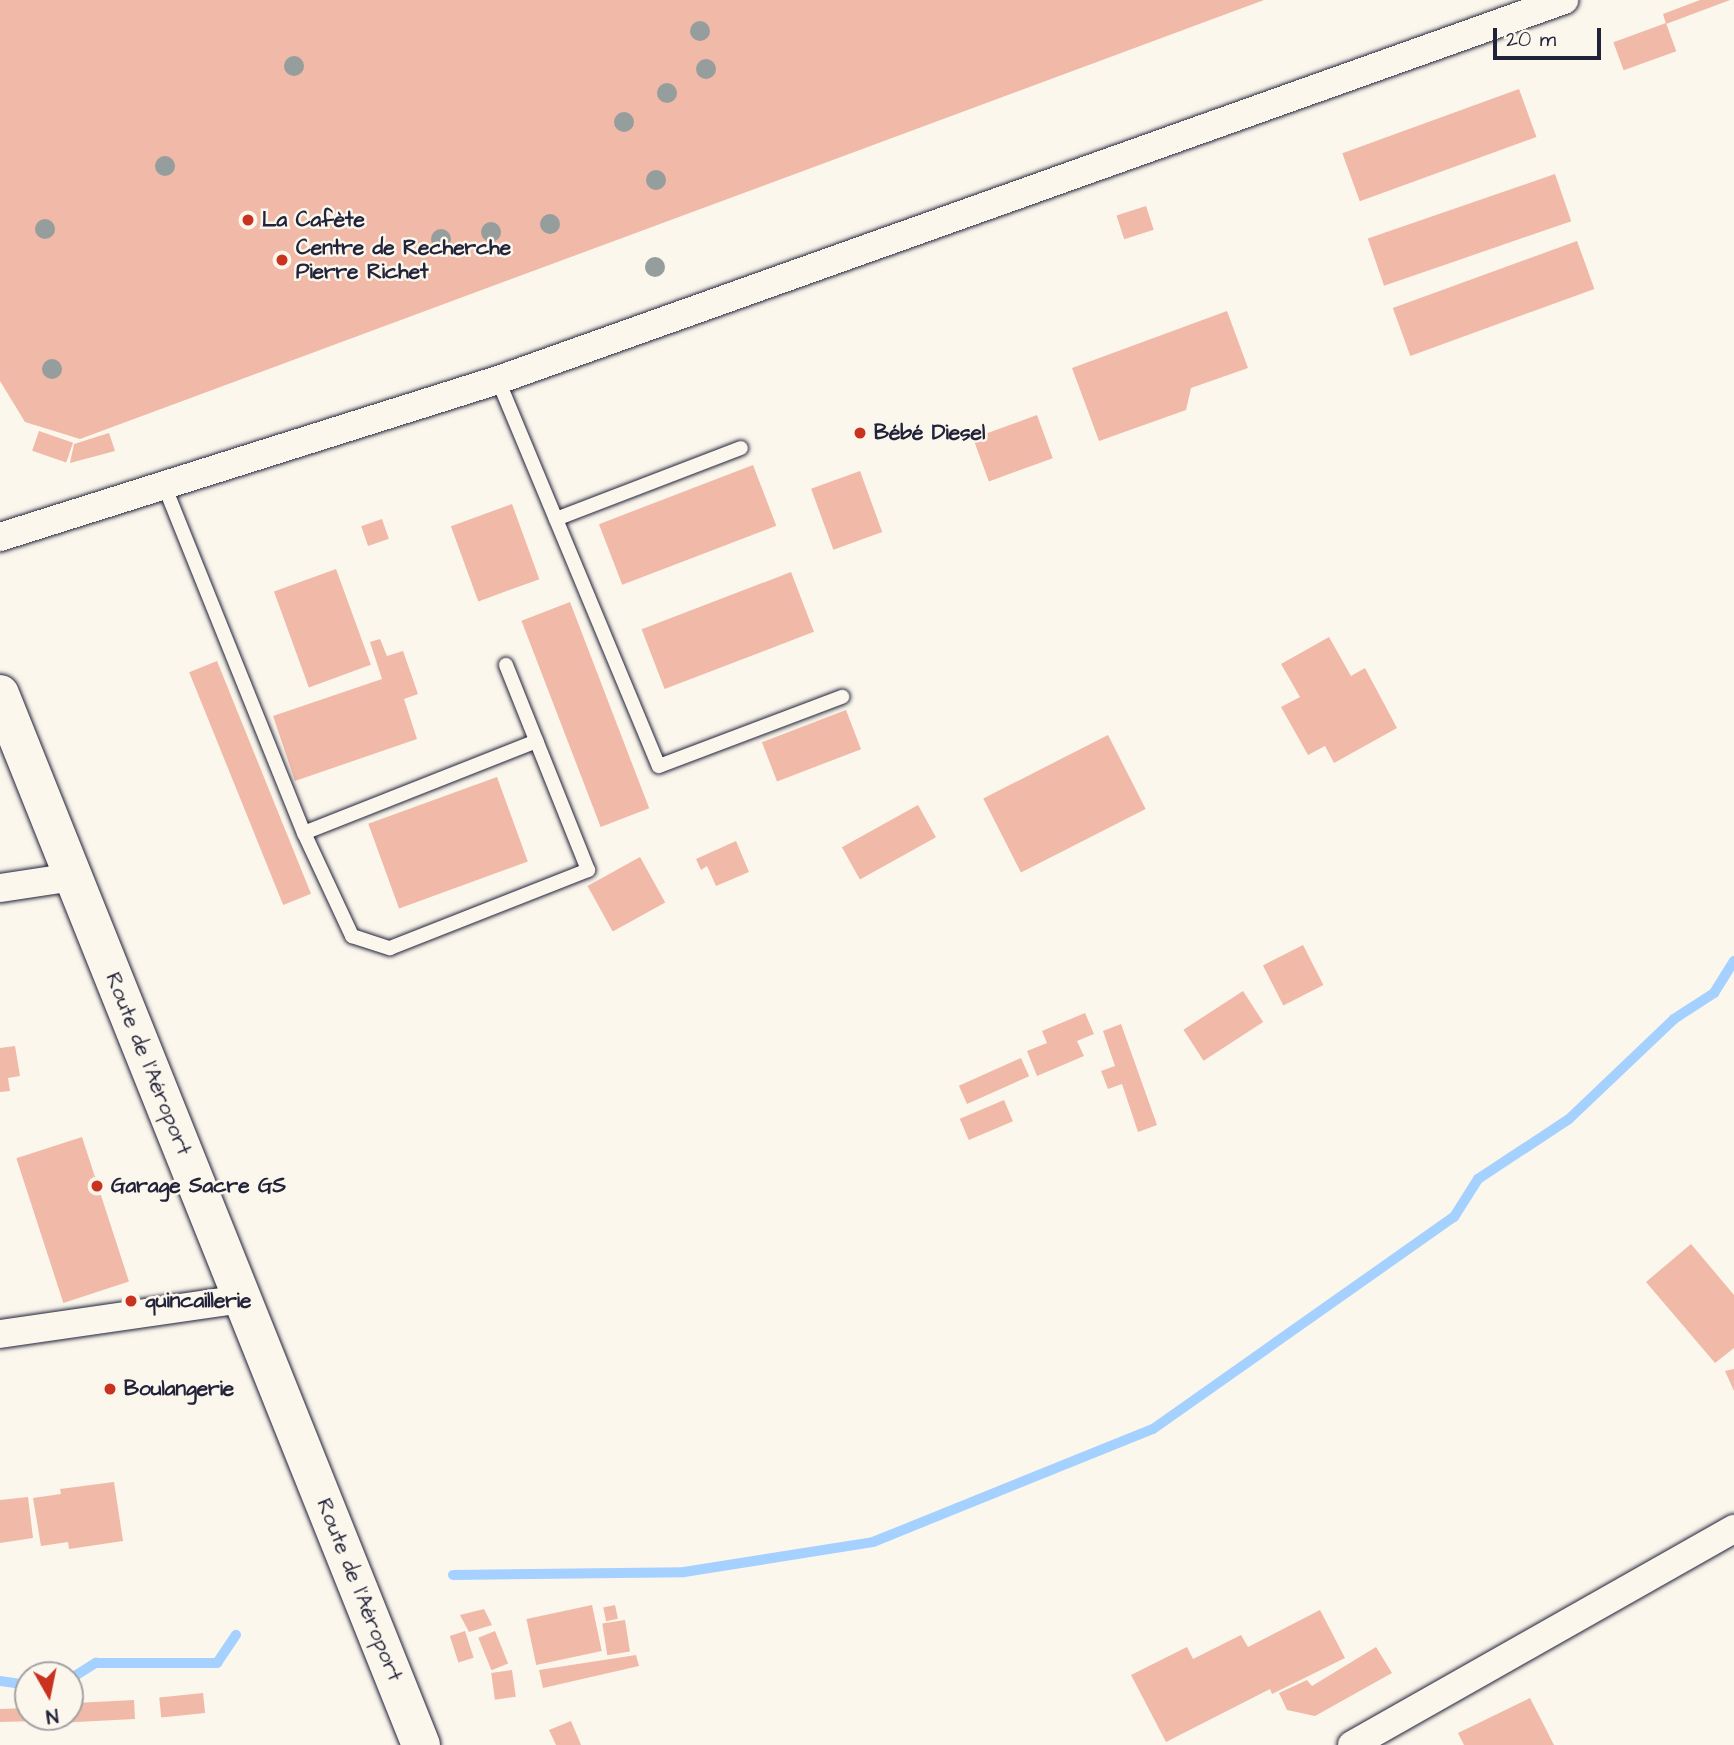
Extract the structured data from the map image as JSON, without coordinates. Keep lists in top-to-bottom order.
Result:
{
  "streets": {
    "main road": ["Route de l'Aéroport"]
  },
  "places": [
    "La Cafète",
    "Centre de Recherche Pierre Richet",
    "Bébé Diesel",
    "Garage Sacre GS",
    "quincaillerie",
    "Boulangerie"
  ],
  "scale_bar": "20 m",
  "north": "bottom"
}
